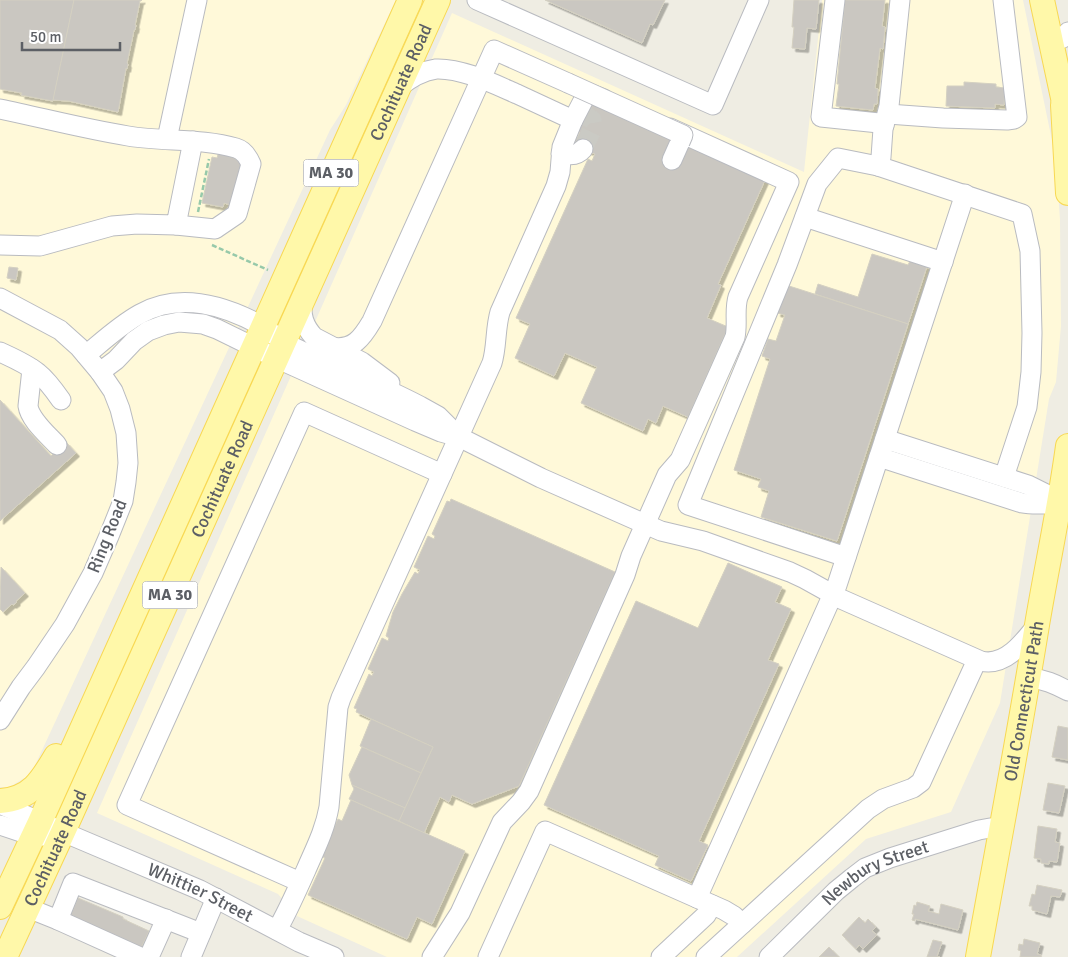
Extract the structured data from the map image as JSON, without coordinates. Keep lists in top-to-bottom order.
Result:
{
  "streets": {
    "main road": ["Cochituate Road", "MA 30", "Old Connecticut Path"],
    "street": ["Ring Road", "Newbury Street", "Whittier Street"]
  },
  "crossings": [
    ["Cochituate Road", "Whittier Street"],
    ["Old Connecticut Path", "Newbury Street"]
  ],
  "scale_bar": "50 m"
}
